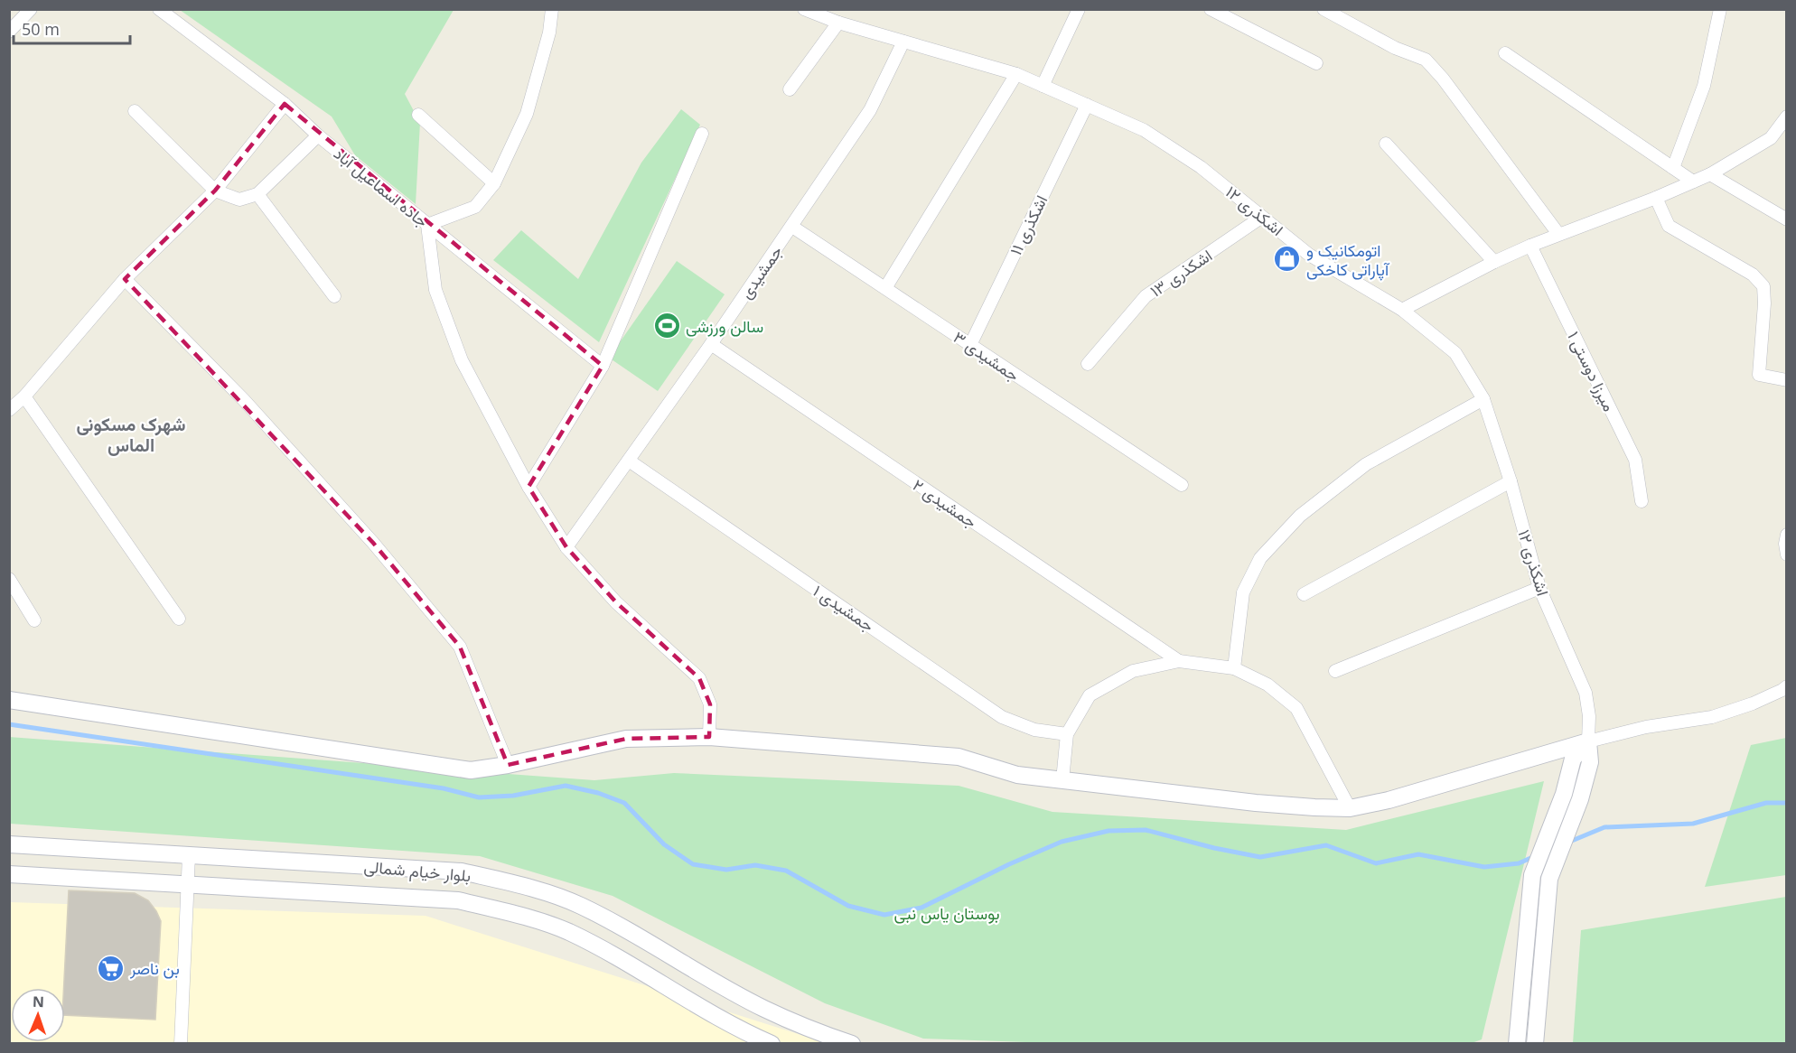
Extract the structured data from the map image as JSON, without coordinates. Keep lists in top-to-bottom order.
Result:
{
  "streets": {
    "street": [
      "جاده اسماعیل آباد",
      "اشکذری ۱۲",
      "اشکذری ۱۱",
      "جمشیدی",
      "اشکذری ۱۳",
      "جمشیدی ۳",
      "میرزا دوستی ۱",
      "جمشیدی ۲",
      "جمشیدی ۱",
      "بلوار خیام شمالی"
    ]
  },
  "crossings": [
    ["اشکذری ۱۲", "اشکذری ۱۱"],
    ["اشکذری ۱۲", "جمشیدی"],
    ["اشکذری ۱۲", "اشکذری ۱۳"],
    ["اشکذری ۱۱", "جمشیدی ۳"],
    ["جمشیدی", "جمشیدی ۳"],
    ["جمشیدی", "جمشیدی ۲"],
    ["جمشیدی", "جمشیدی ۱"]
  ],
  "districts": ["شهرک مسکونی الماس"],
  "parks": ["بوستان یاس نبی"],
  "places": {
    "shop": ["اتومکانیک و آپاراتی کاخکی"],
    "sports": ["سالن ورزشی"],
    "supermarket": ["بن ناصر"]
  },
  "scale_bar": "50 m",
  "north": "top"
}
